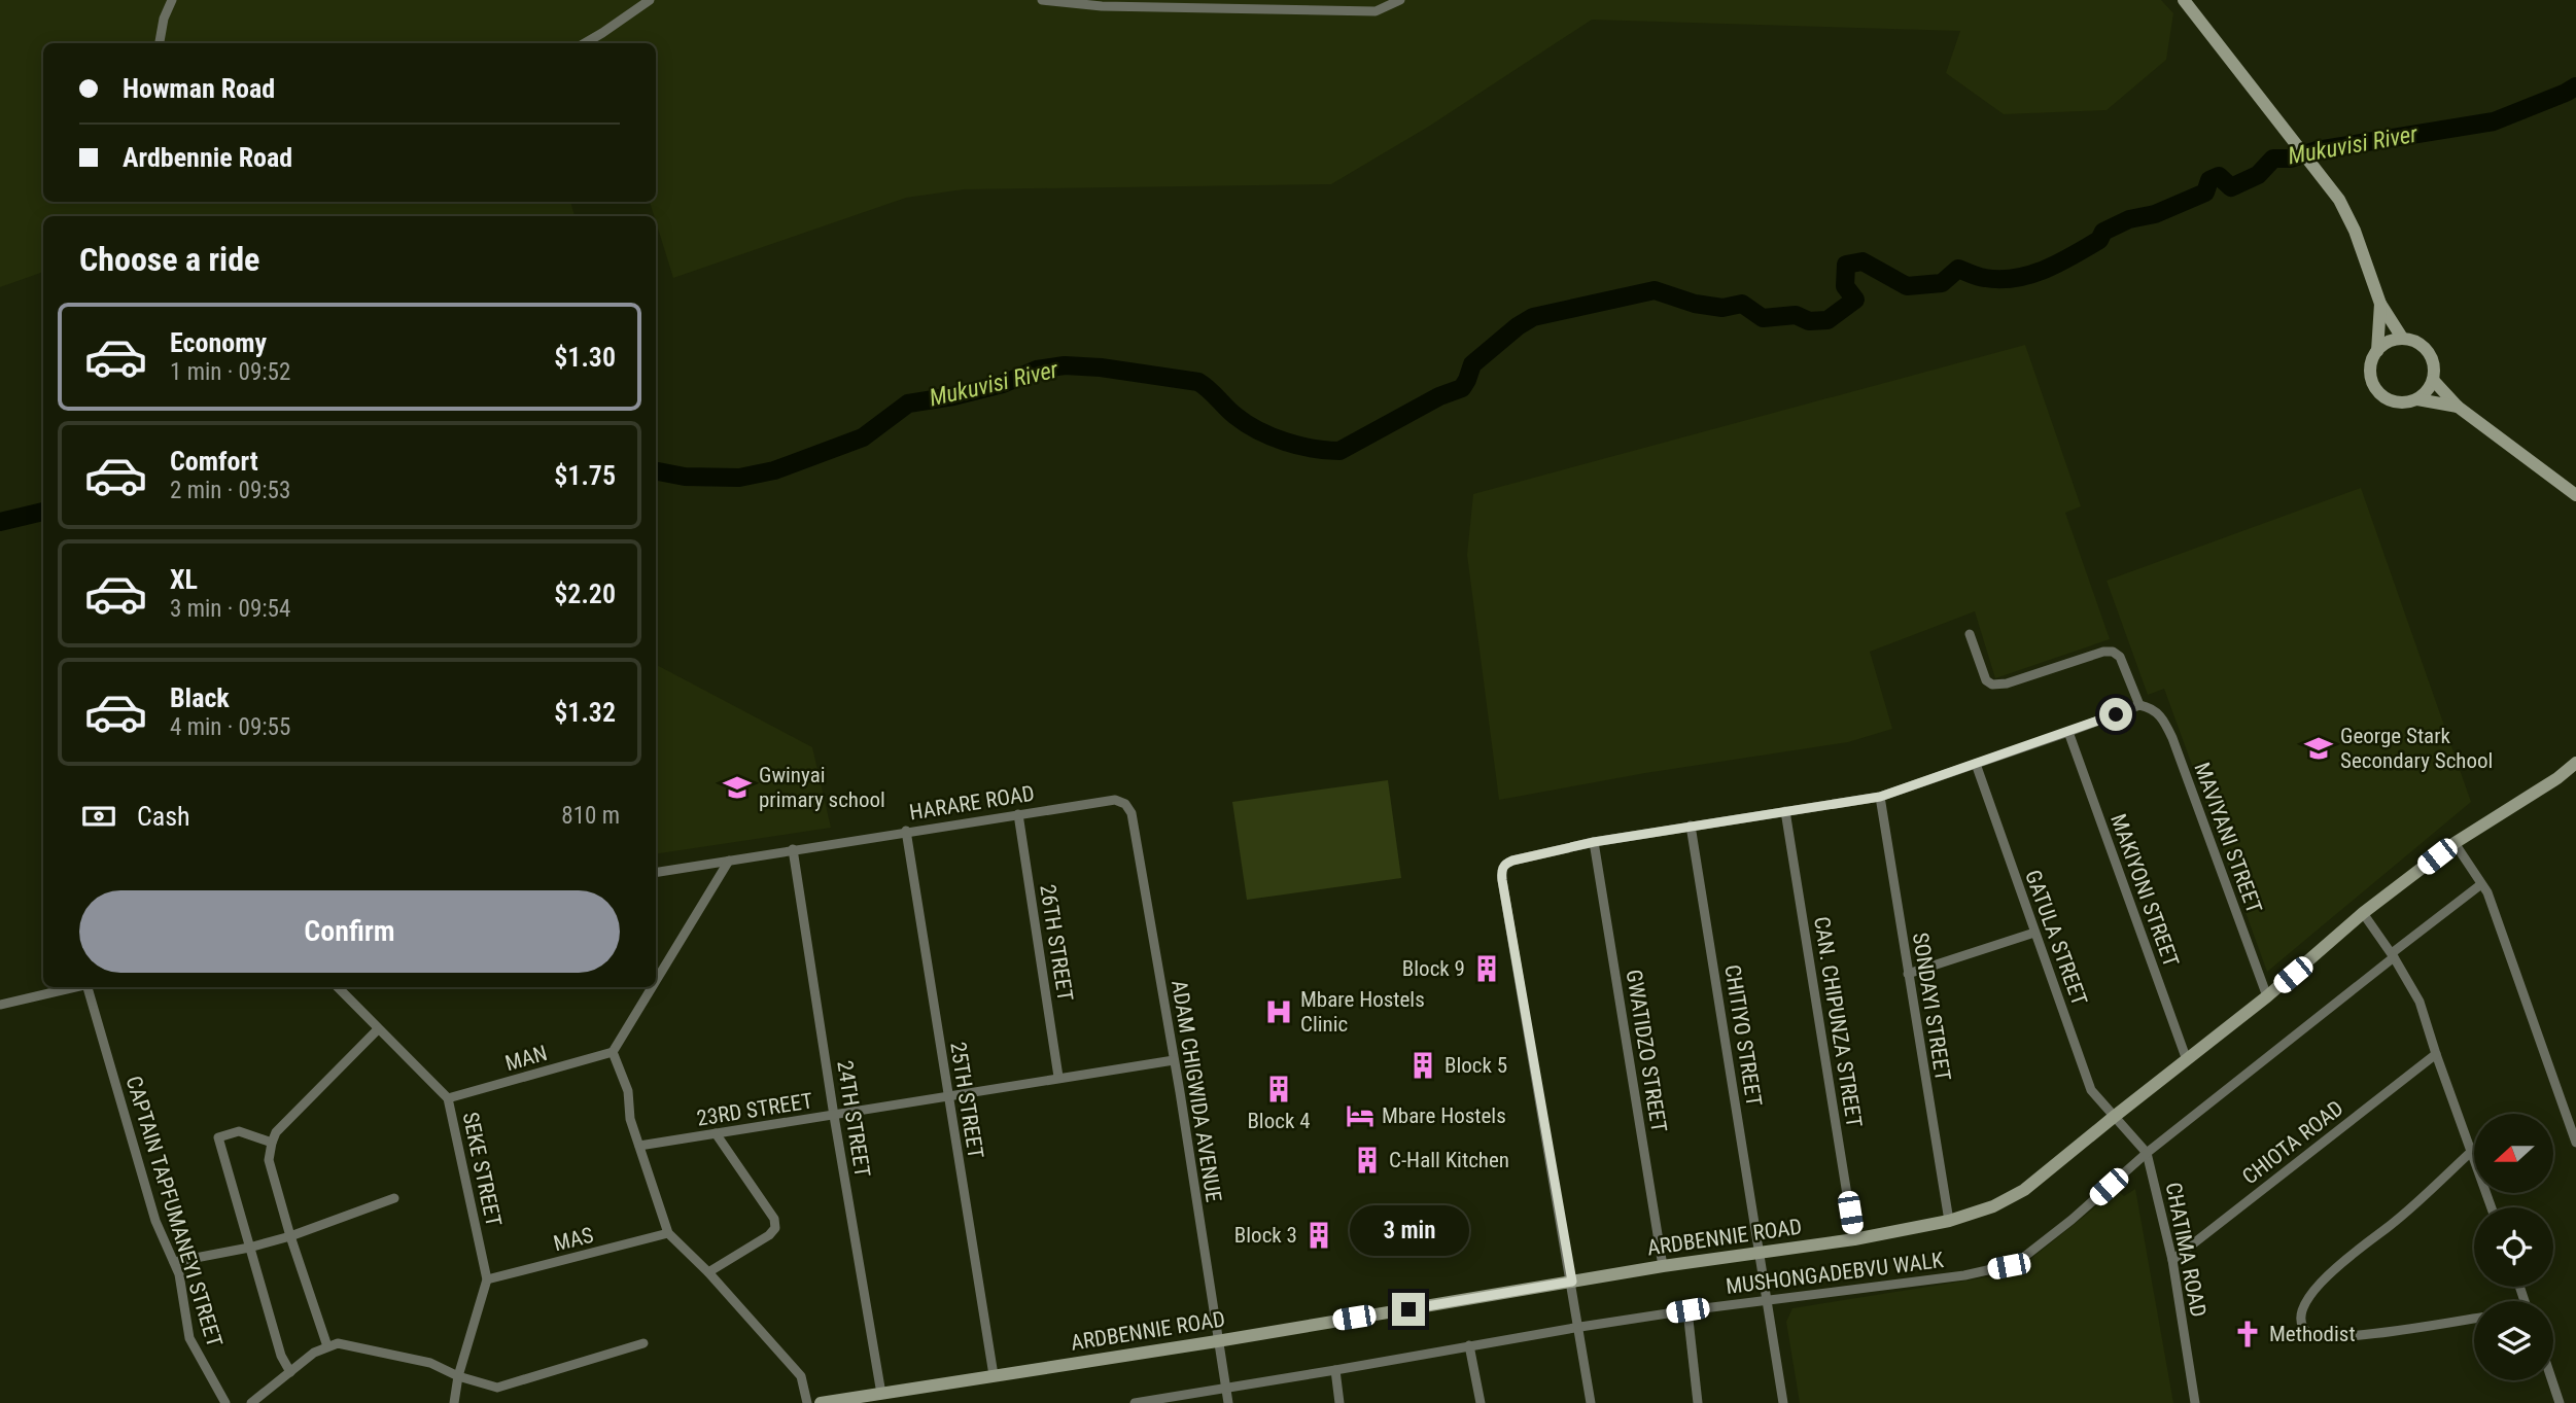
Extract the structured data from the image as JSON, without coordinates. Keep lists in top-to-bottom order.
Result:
{
  "streets": {
    "main road": ["ARDBENNIE ROAD"],
    "street": [
      "HARARE ROAD",
      "MAVIYANI STREET",
      "MAKIYONI STREET",
      "GATULA STREET",
      "26TH STREET",
      "SONDAYI STREET",
      "CAN. CHIPUNZA STREET",
      "CHITIYO STREET",
      "GWATIDZO STREET",
      "MAN",
      "ADAM CHIGWIDA AVENUE",
      "25TH STREET",
      "23RD STREET",
      "24TH STREET",
      "CHIOTA ROAD",
      "SEKE STREET",
      "CAPTAIN TAPFUMANEYI STREET",
      "MAS",
      "CHATIMA ROAD",
      "MUSHONGADEBVU WALK"
    ]
  },
  "crossings": [
    ["HARARE ROAD", "26TH STREET"],
    ["HARARE ROAD", "ADAM CHIGWIDA AVENUE"],
    ["HARARE ROAD", "25TH STREET"],
    ["HARARE ROAD", "24TH STREET"],
    ["MAVIYANI STREET", "ARDBENNIE ROAD"],
    ["MAKIYONI STREET", "ARDBENNIE ROAD"],
    ["GATULA STREET", "ARDBENNIE ROAD"],
    ["GATULA STREET", "CHATIMA ROAD"],
    ["26TH STREET", "23RD STREET"],
    ["SONDAYI STREET", "ARDBENNIE ROAD"],
    ["CAN. CHIPUNZA STREET", "ARDBENNIE ROAD"],
    ["CHITIYO STREET", "ARDBENNIE ROAD"],
    ["CHITIYO STREET", "MUSHONGADEBVU WALK"],
    ["GWATIDZO STREET", "ARDBENNIE ROAD"],
    ["MAN", "SEKE STREET"],
    ["ADAM CHIGWIDA AVENUE", "23RD STREET"],
    ["ADAM CHIGWIDA AVENUE", "ARDBENNIE ROAD"],
    ["ADAM CHIGWIDA AVENUE", "MUSHONGADEBVU WALK"],
    ["25TH STREET", "23RD STREET"],
    ["25TH STREET", "ARDBENNIE ROAD"],
    ["23RD STREET", "24TH STREET"],
    ["24TH STREET", "ARDBENNIE ROAD"],
    ["CHIOTA ROAD", "CHATIMA ROAD"],
    ["SEKE STREET", "MAS"],
    ["ARDBENNIE ROAD", "CHATIMA ROAD"],
    ["CHATIMA ROAD", "MUSHONGADEBVU WALK"]
  ],
  "water": ["Mukuvisi River"],
  "places": {
    "school or university": ["George Stark Secondary School", "Gwinyai primary school"],
    "building": [
      "Block 9",
      "Block 5",
      "Block 4",
      "C-Hall Kitchen",
      "Block 3"
    ],
    "hospital": ["Mbare Hostels Clinic"],
    "hotel": ["Mbare Hostels"],
    "church": ["Methodist"]
  },
  "north": "left",
  "page": {
    "banner": ["Howman Road", "Ardbennie Road"],
    "heading": "Choose a ride",
    "list": [
      {
        "name": "Economy",
        "note": "1 min · 09:52",
        "value": "$1.30"
      },
      {
        "name": "Comfort",
        "note": "2 min · 09:53",
        "value": "$1.75"
      },
      {
        "name": "XL",
        "note": "3 min · 09:54",
        "value": "$2.20"
      },
      {
        "name": "Black",
        "note": "4 min · 09:55",
        "value": "$1.32"
      }
    ],
    "pay": ["Cash", "810 m"],
    "buttons": "Confirm",
    "bubble": "3 min"
  }
}
